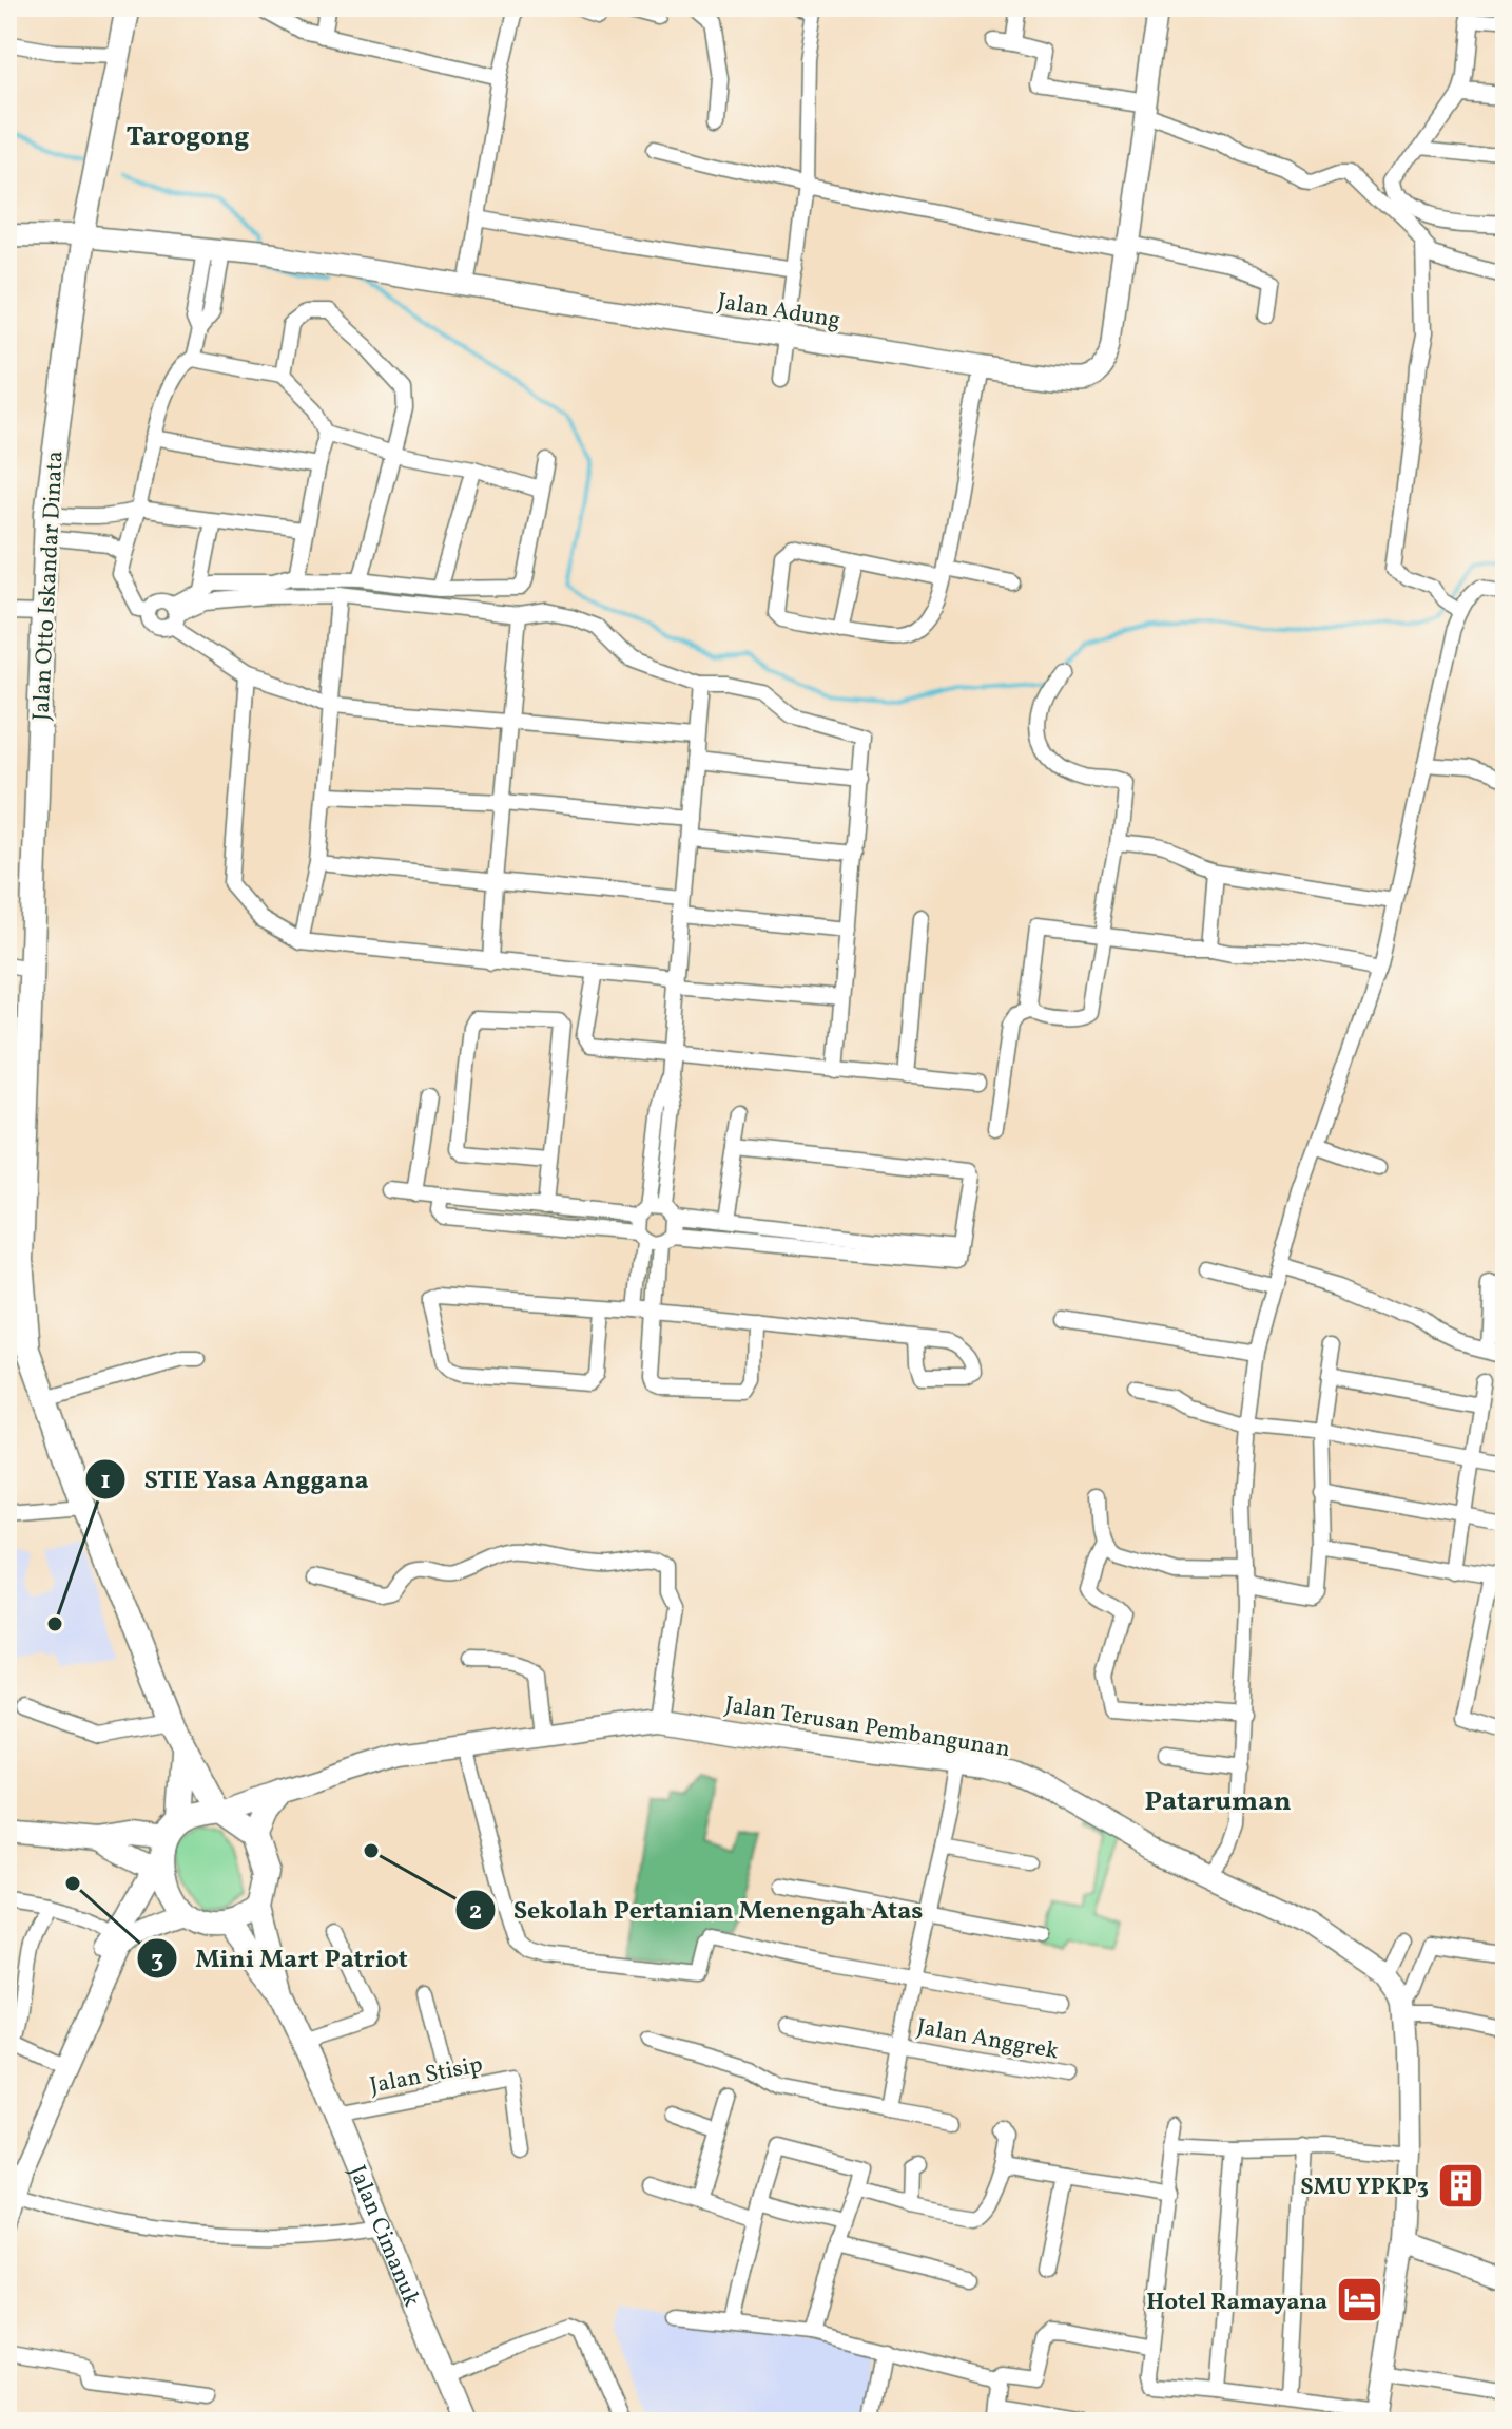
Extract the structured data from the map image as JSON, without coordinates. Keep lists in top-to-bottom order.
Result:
{
  "streets": {
    "main road": [
      "Jalan Adung",
      "Jalan Otto Iskandar Dinata",
      "Jalan Terusan Pembangunan",
      "Jalan Cimanuk"
    ],
    "street": ["Jalan Anggrek", "Jalan Stisip"]
  },
  "crossings": [
    ["Jalan Adung", "Jalan Otto Iskandar Dinata"],
    ["Jalan Otto Iskandar Dinata", "Jalan Terusan Pembangunan"],
    ["Jalan Stisip", "Jalan Cimanuk"]
  ],
  "districts": ["Tarogong", "Pataruman"],
  "places": {
    "other": ["STIE Yasa Anggana", "Sekolah Pertanian Menengah Atas", "Mini Mart Patriot"],
    "building": ["SMU YPKP3"],
    "hotel": ["Hotel Ramayana"]
  }
}
